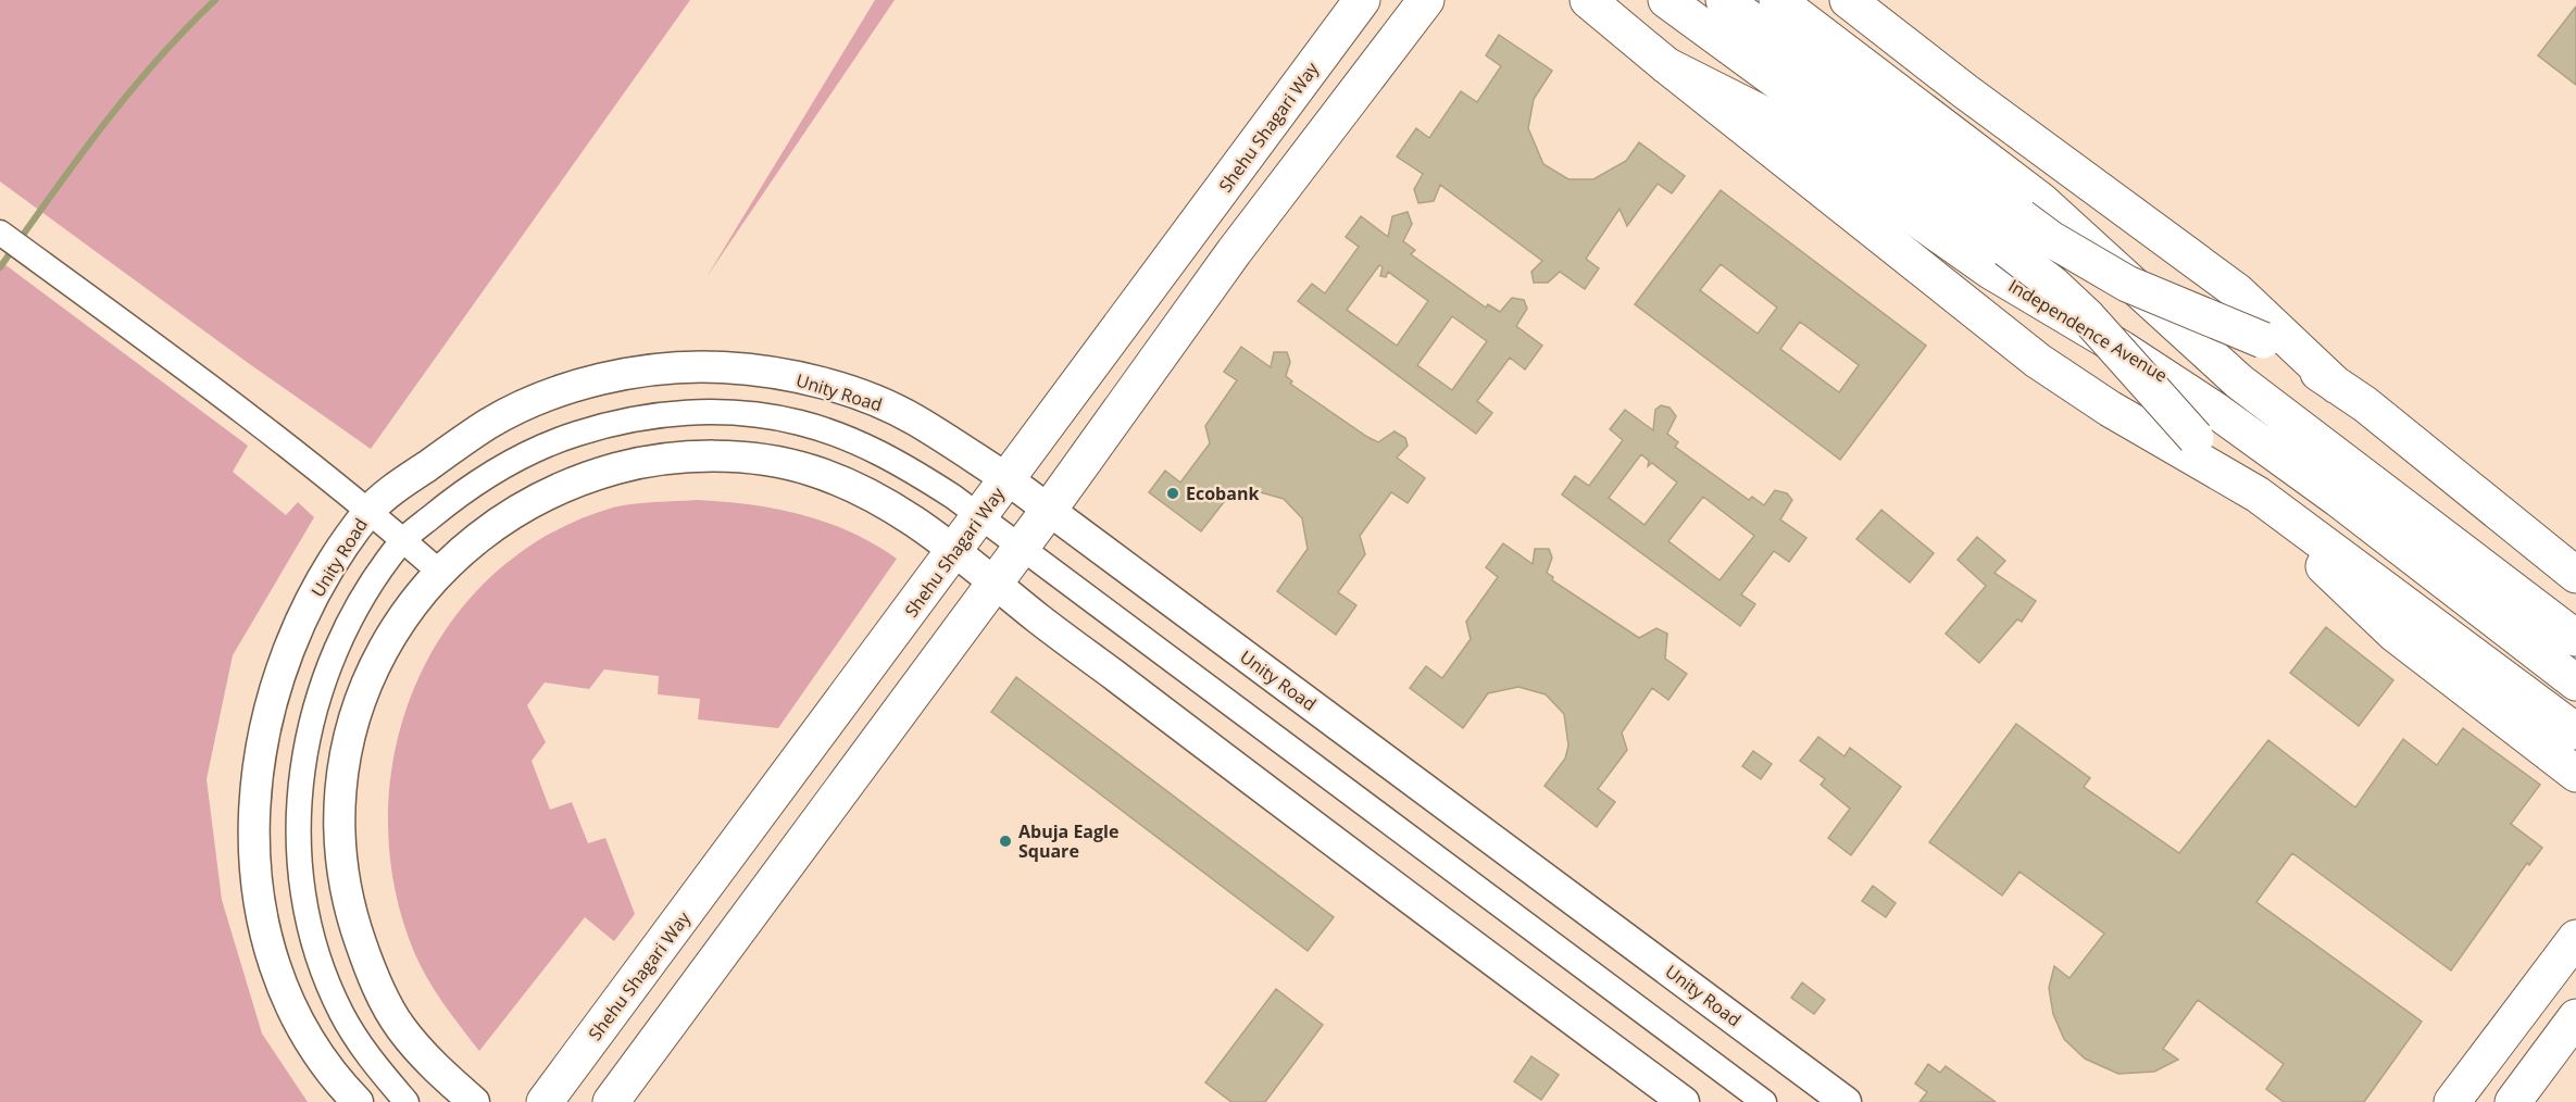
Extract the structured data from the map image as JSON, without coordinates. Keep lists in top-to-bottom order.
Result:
{
  "streets": {
    "main road": ["Shehu Shagari Way", "Independence Avenue"],
    "street": ["Unity Road"]
  },
  "crossings": [
    ["Shehu Shagari Way", "Unity Road"]
  ],
  "places": ["Ecobank", "Abuja Eagle Square"]
}
